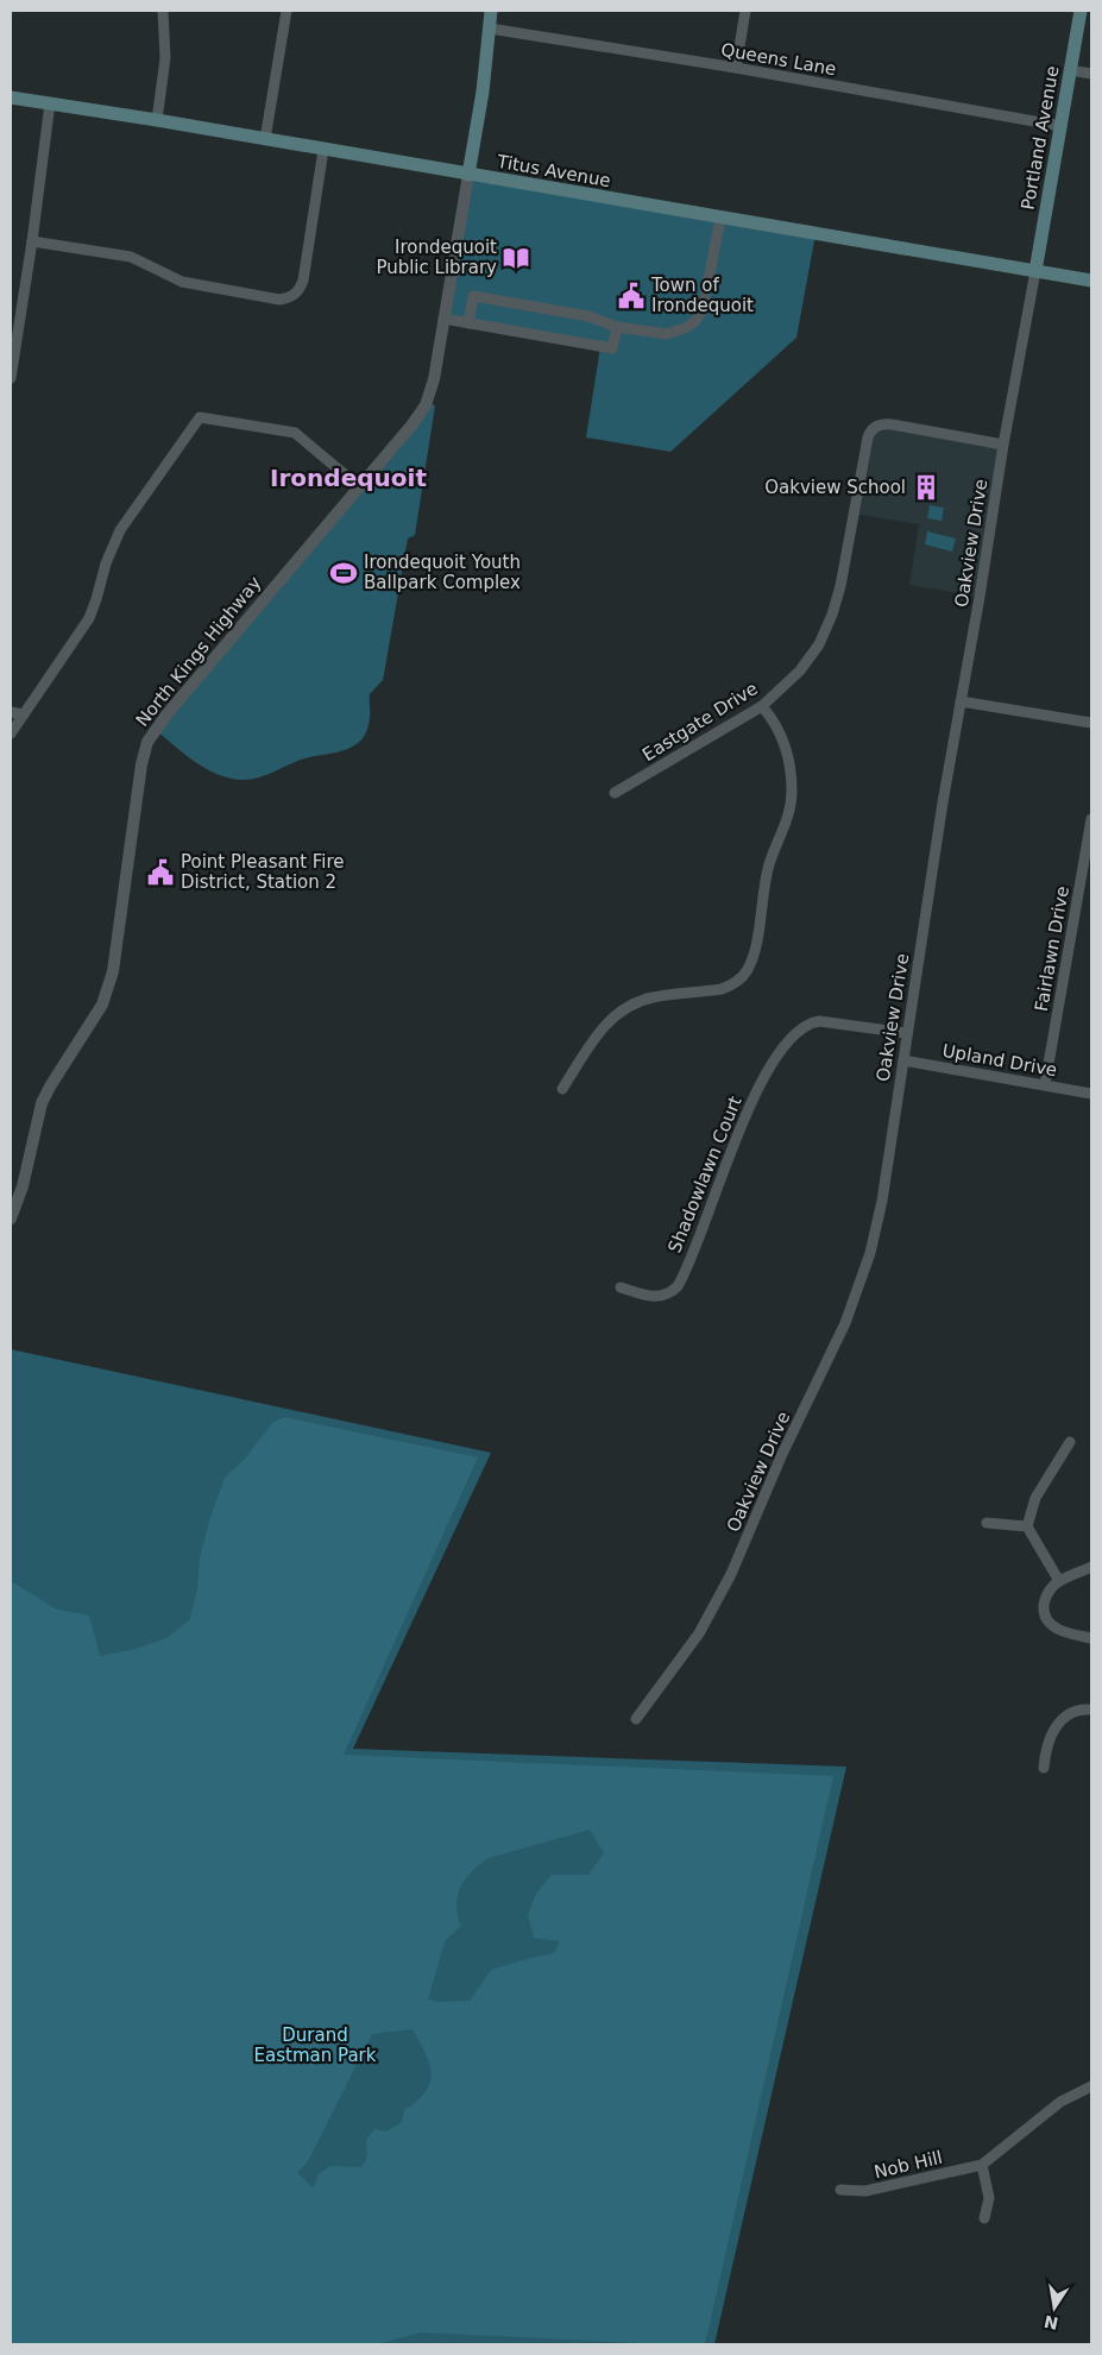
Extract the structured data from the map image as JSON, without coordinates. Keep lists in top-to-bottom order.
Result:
{
  "streets": {
    "main road": ["Portland Avenue", "Titus Avenue"],
    "street": [
      "Queens Lane",
      "Oakview Drive",
      "North Kings Highway",
      "Eastgate Drive",
      "Fairlawn Drive",
      "Upland Drive",
      "Shadowlawn Court",
      "Nob Hill"
    ]
  },
  "crossings": [
    ["Queens Lane", "Portland Avenue"],
    ["Portland Avenue", "Titus Avenue"],
    ["Portland Avenue", "Oakview Drive"],
    ["Titus Avenue", "Oakview Drive"],
    ["Titus Avenue", "North Kings Highway"],
    ["Oakview Drive", "Eastgate Drive"],
    ["Oakview Drive", "Upland Drive"],
    ["Oakview Drive", "Shadowlawn Court"],
    ["Fairlawn Drive", "Upland Drive"]
  ],
  "districts": ["Irondequoit"],
  "parks": ["Durand Eastman Park"],
  "places": {
    "library": ["Irondequoit Public Library"],
    "public building": ["Town of Irondequoit", "Point Pleasant Fire District, Station 2"],
    "building": ["Oakview School"],
    "sports": ["Irondequoit Youth Ballpark Complex"]
  },
  "north": "bottom"
}
